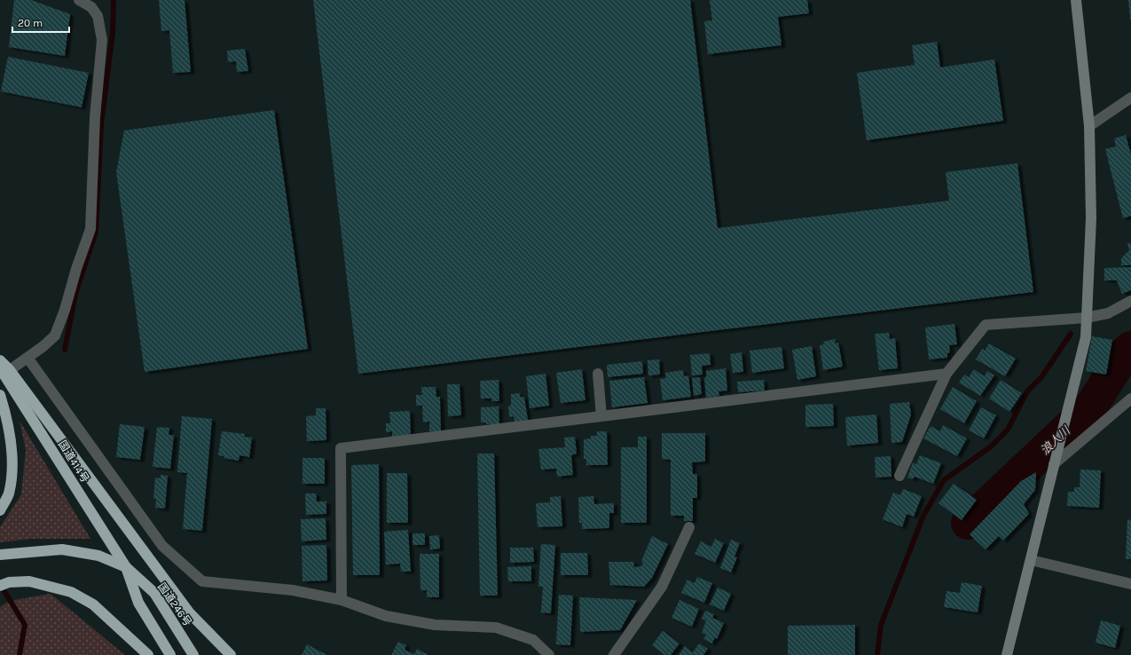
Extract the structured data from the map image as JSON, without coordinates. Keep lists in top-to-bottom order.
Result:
{
  "streets": {
    "highway": ["国道414号", "国道246号"]
  },
  "crossings": [
    ["国道414号", "国道246号"]
  ],
  "water": ["浪人川"],
  "scale_bar": "20 m"
}
